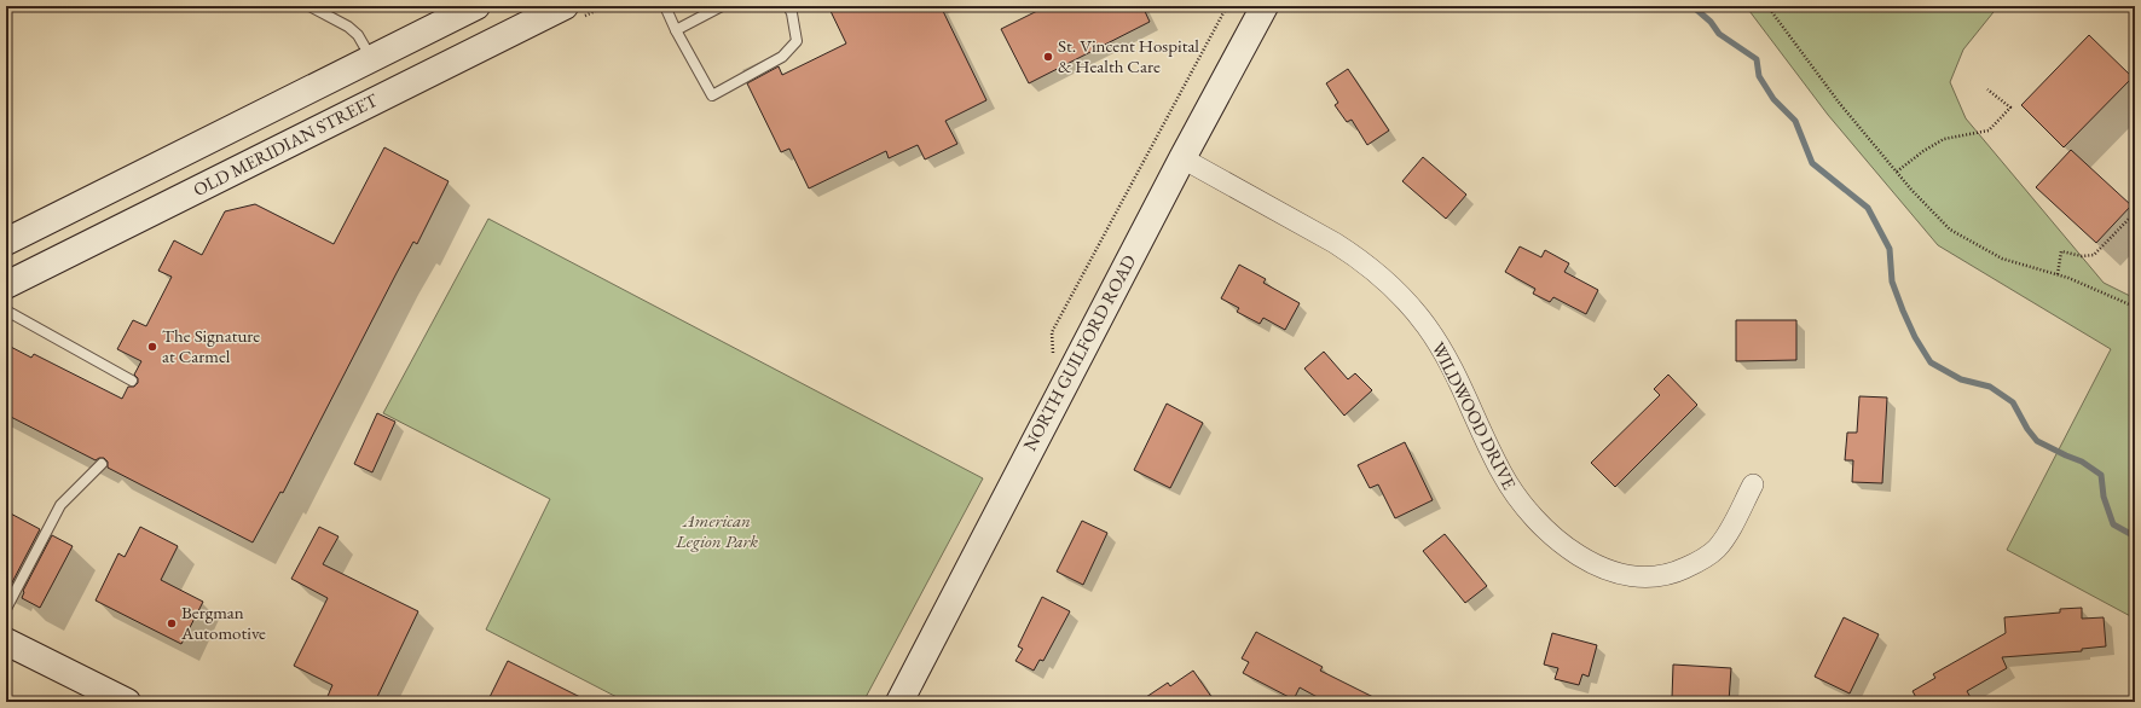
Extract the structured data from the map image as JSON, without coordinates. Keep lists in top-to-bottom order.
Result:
{
  "streets": {
    "main road": ["OLD MERIDIAN STREET", "NORTH GUILFORD ROAD"],
    "street": ["WILDWOOD DRIVE"]
  },
  "crossings": [
    ["NORTH GUILFORD ROAD", "WILDWOOD DRIVE"]
  ],
  "parks": ["American Legion Park"],
  "places": ["St. Vincent Hospital & Health Care", "The Signature at Carmel", "Bergman Automotive"]
}
